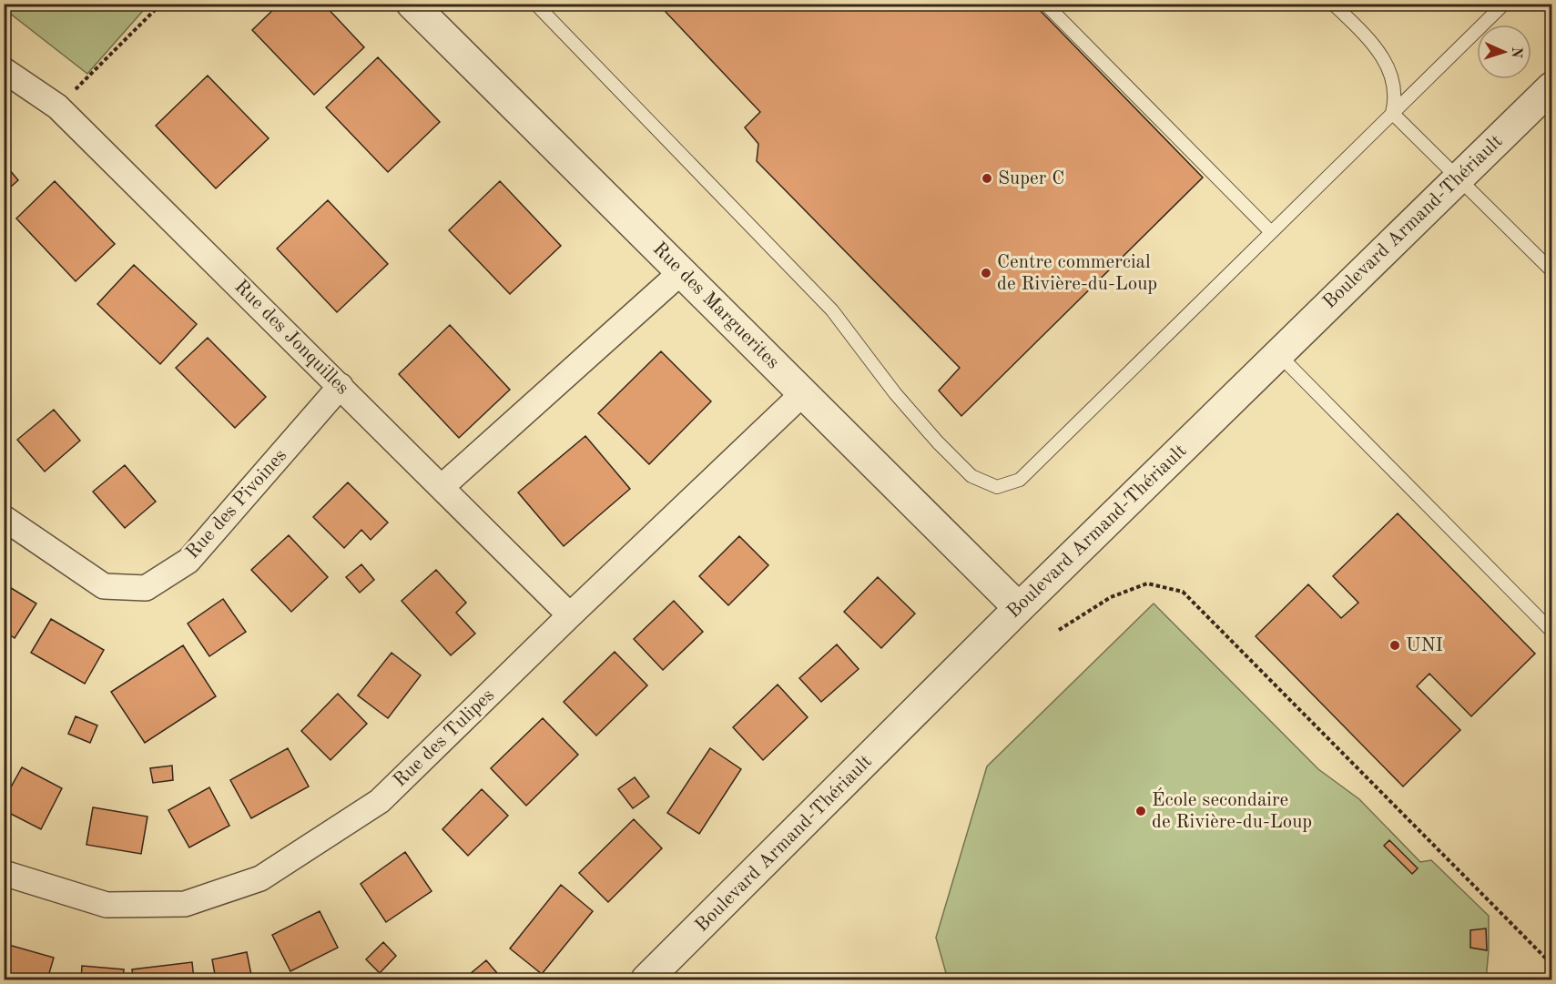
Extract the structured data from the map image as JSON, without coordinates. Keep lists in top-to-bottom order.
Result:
{
  "streets": {
    "street": [
      "Boulevard Armand-Thériault",
      "Rue des Marguerites",
      "Rue des Jonquilles",
      "Rue des Pivoines",
      "Rue des Tulipes"
    ]
  },
  "crossings": [
    ["Boulevard Armand-Thériault", "Rue des Marguerites"],
    ["Rue des Marguerites", "Rue des Tulipes"],
    ["Rue des Jonquilles", "Rue des Pivoines"],
    ["Rue des Jonquilles", "Rue des Tulipes"]
  ],
  "places": [
    "Super C",
    "Centre commercial de Rivière-du-Loup",
    "UNI",
    "École secondaire de Rivière-du-Loup"
  ],
  "north": "right"
}
